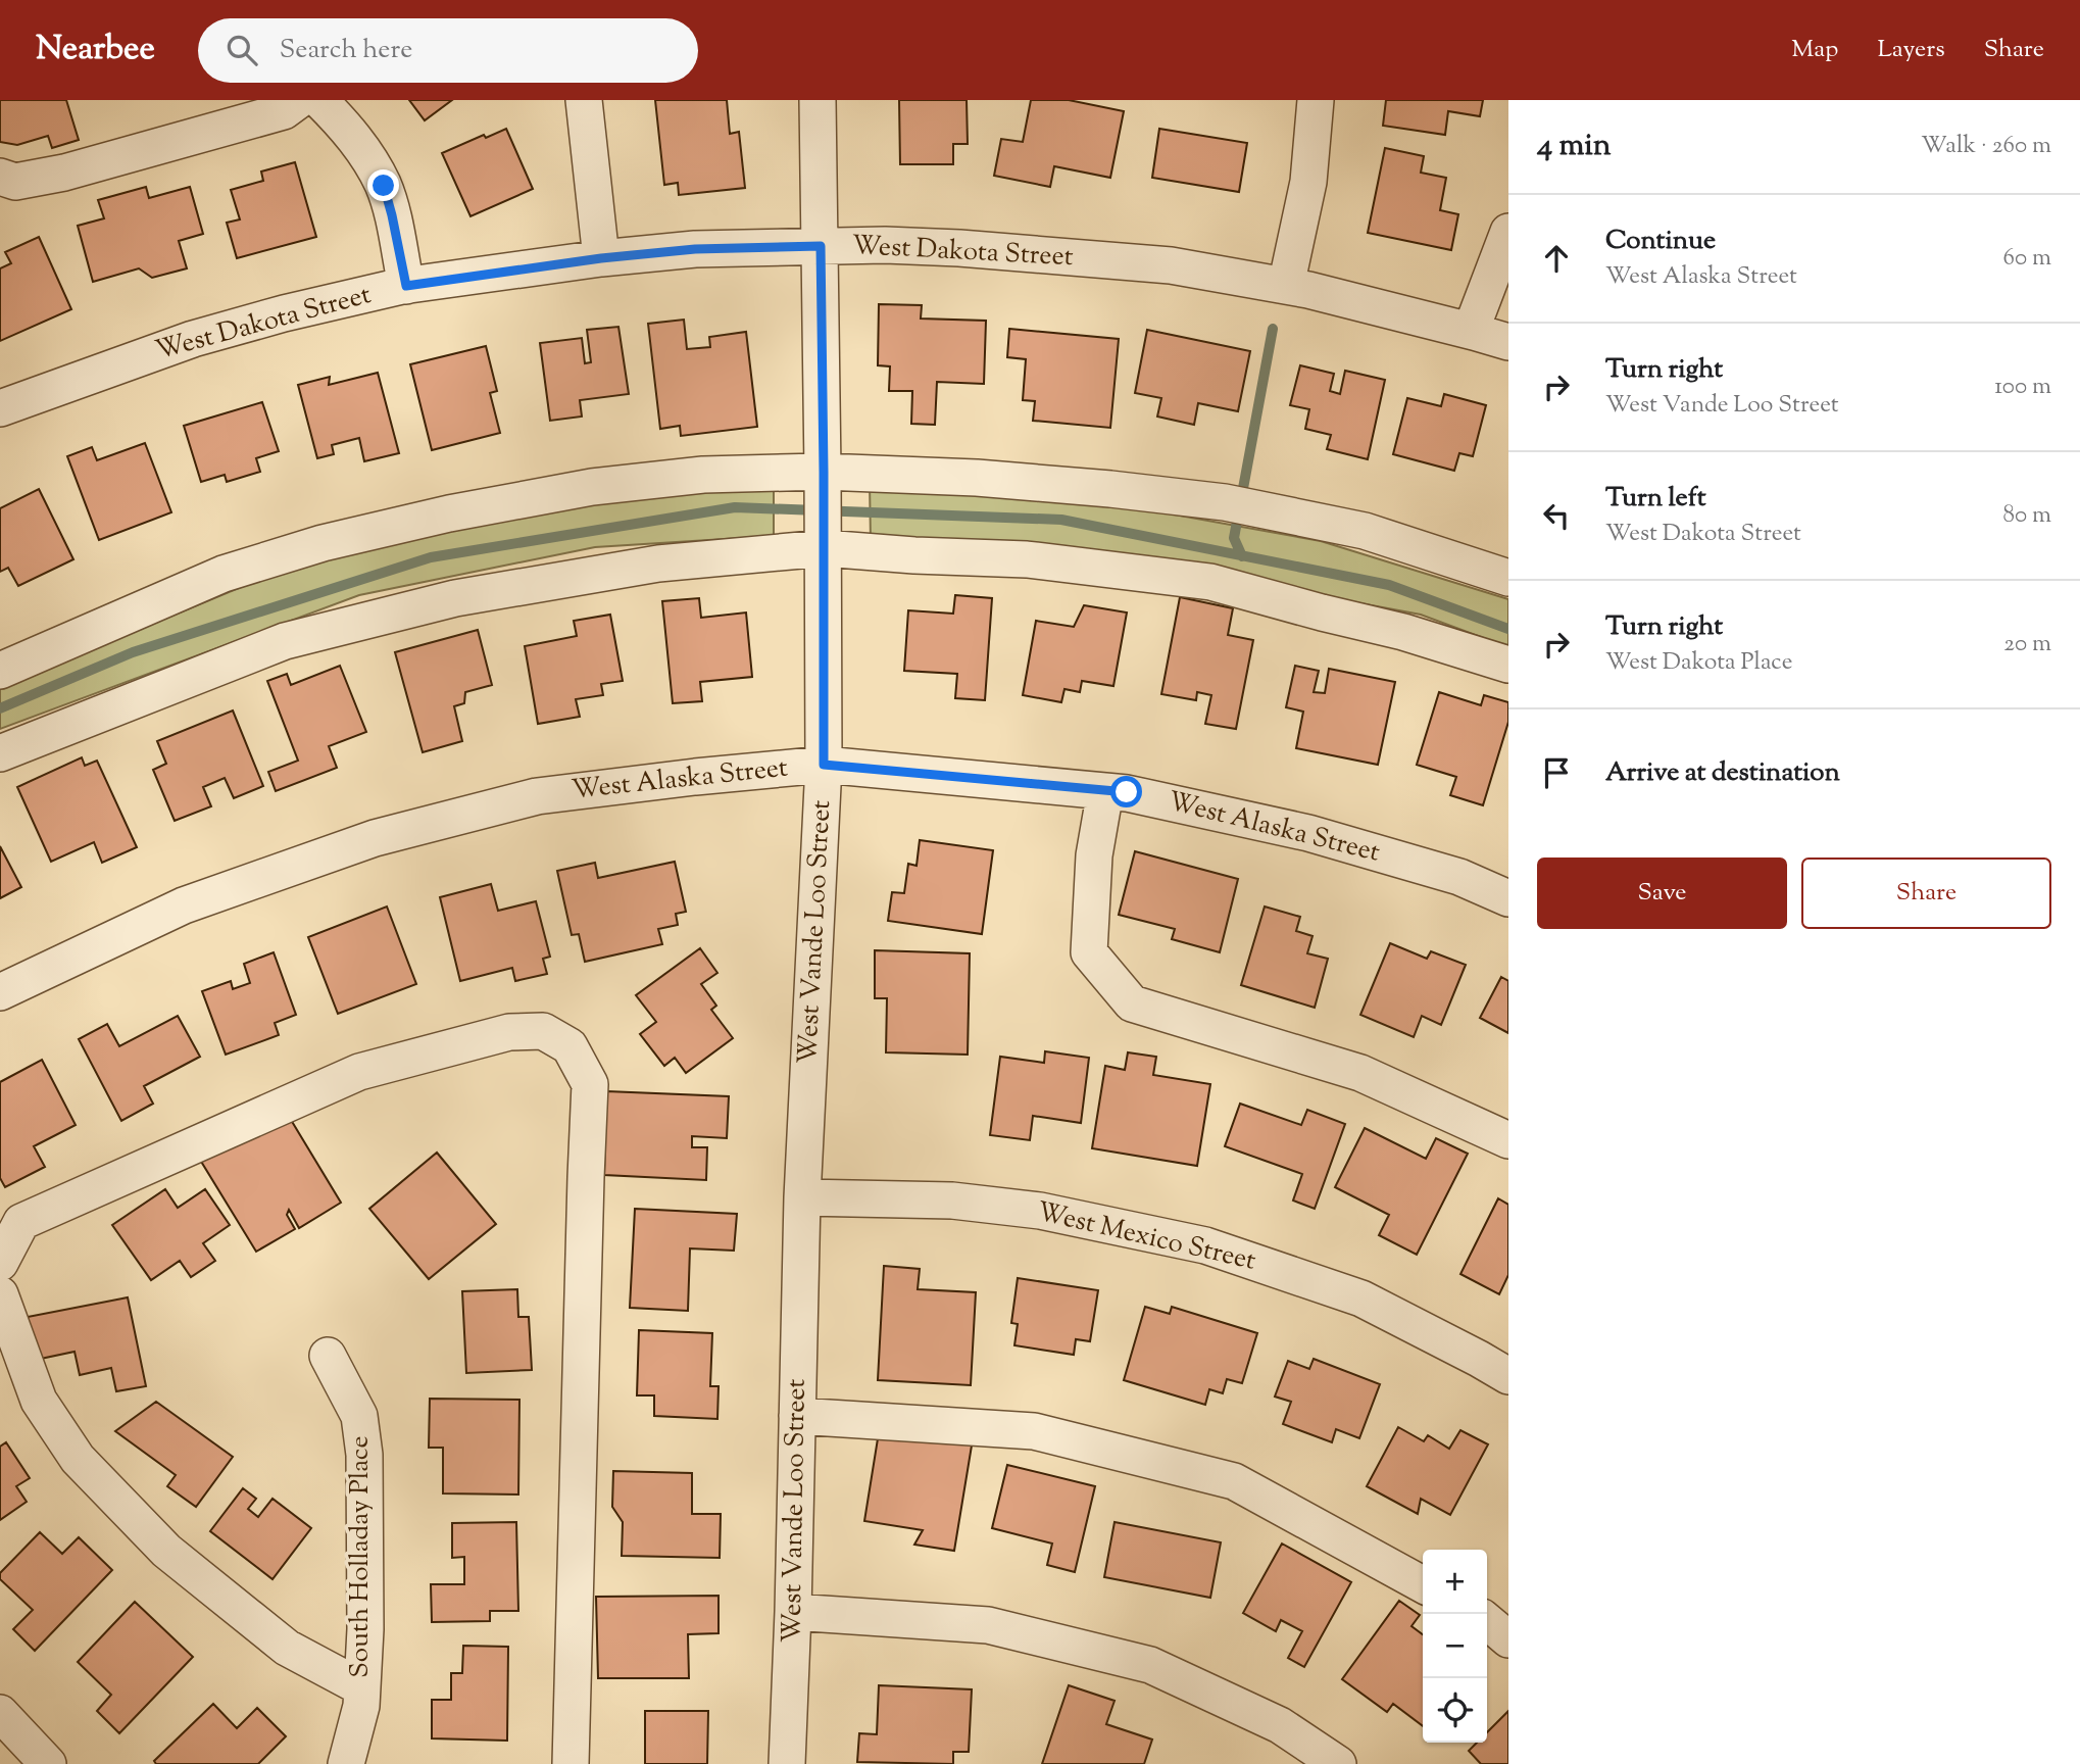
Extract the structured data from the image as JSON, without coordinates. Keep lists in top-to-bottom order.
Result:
{
  "streets": {
    "street": [
      "West Dakota Street",
      "West Alaska Street",
      "West Vande Loo Street",
      "West Mexico Street",
      "South Holladay Place"
    ]
  },
  "crossings": [
    ["West Dakota Street", "West Vande Loo Street"],
    ["West Alaska Street", "West Vande Loo Street"],
    ["West Vande Loo Street", "West Mexico Street"]
  ],
  "page": {
    "header": "Nearbee",
    "search": "Search here",
    "nav": ["Map", "Layers", "Share"],
    "heading": ["4 min", "Walk · 260 m"],
    "list": [
      ["Continue", "West Alaska Street", "60 m"],
      ["Turn right", "West Vande Loo Street", "100 m"],
      ["Turn left", "West Dakota Street", "80 m"],
      ["Turn right", "West Dakota Place", "20 m"],
      "Arrive at destination"
    ],
    "buttons": ["Save", "Share"],
    "map_buttons": ["+", "−"]
  }
}
